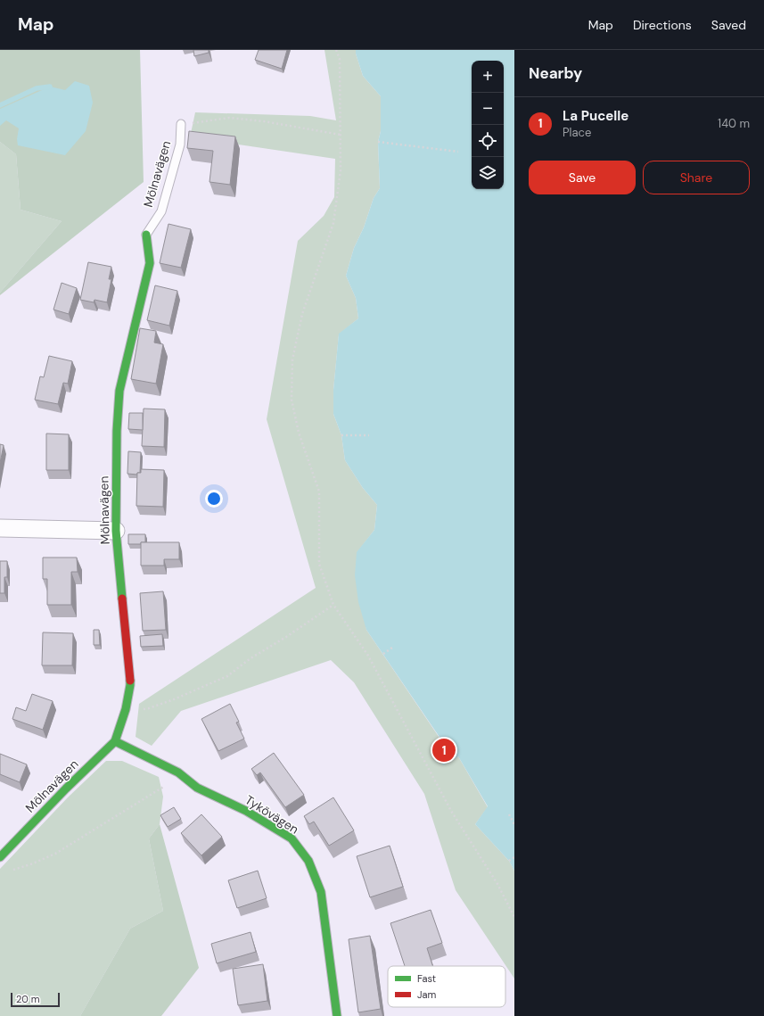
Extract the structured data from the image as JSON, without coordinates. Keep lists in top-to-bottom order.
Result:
{
  "streets": {
    "street": ["Mölnavägen", "Tykövägen"]
  },
  "crossings": [
    ["Mölnavägen", "Tykövägen"]
  ],
  "legend": ["Fast", "Jam"],
  "scale_bar": "20 m",
  "page": {
    "header": "Map",
    "nav": ["Map", "Directions", "Saved"],
    "heading": "Nearby",
    "map_buttons": ["+", "−"],
    "list": [
      {
        "mark": "1",
        "name": "La Pucelle",
        "note": "Place",
        "value": "140 m"
      }
    ],
    "buttons": ["Save", "Share"],
    "pins": "1",
    "scale": "20 m"
  }
}
